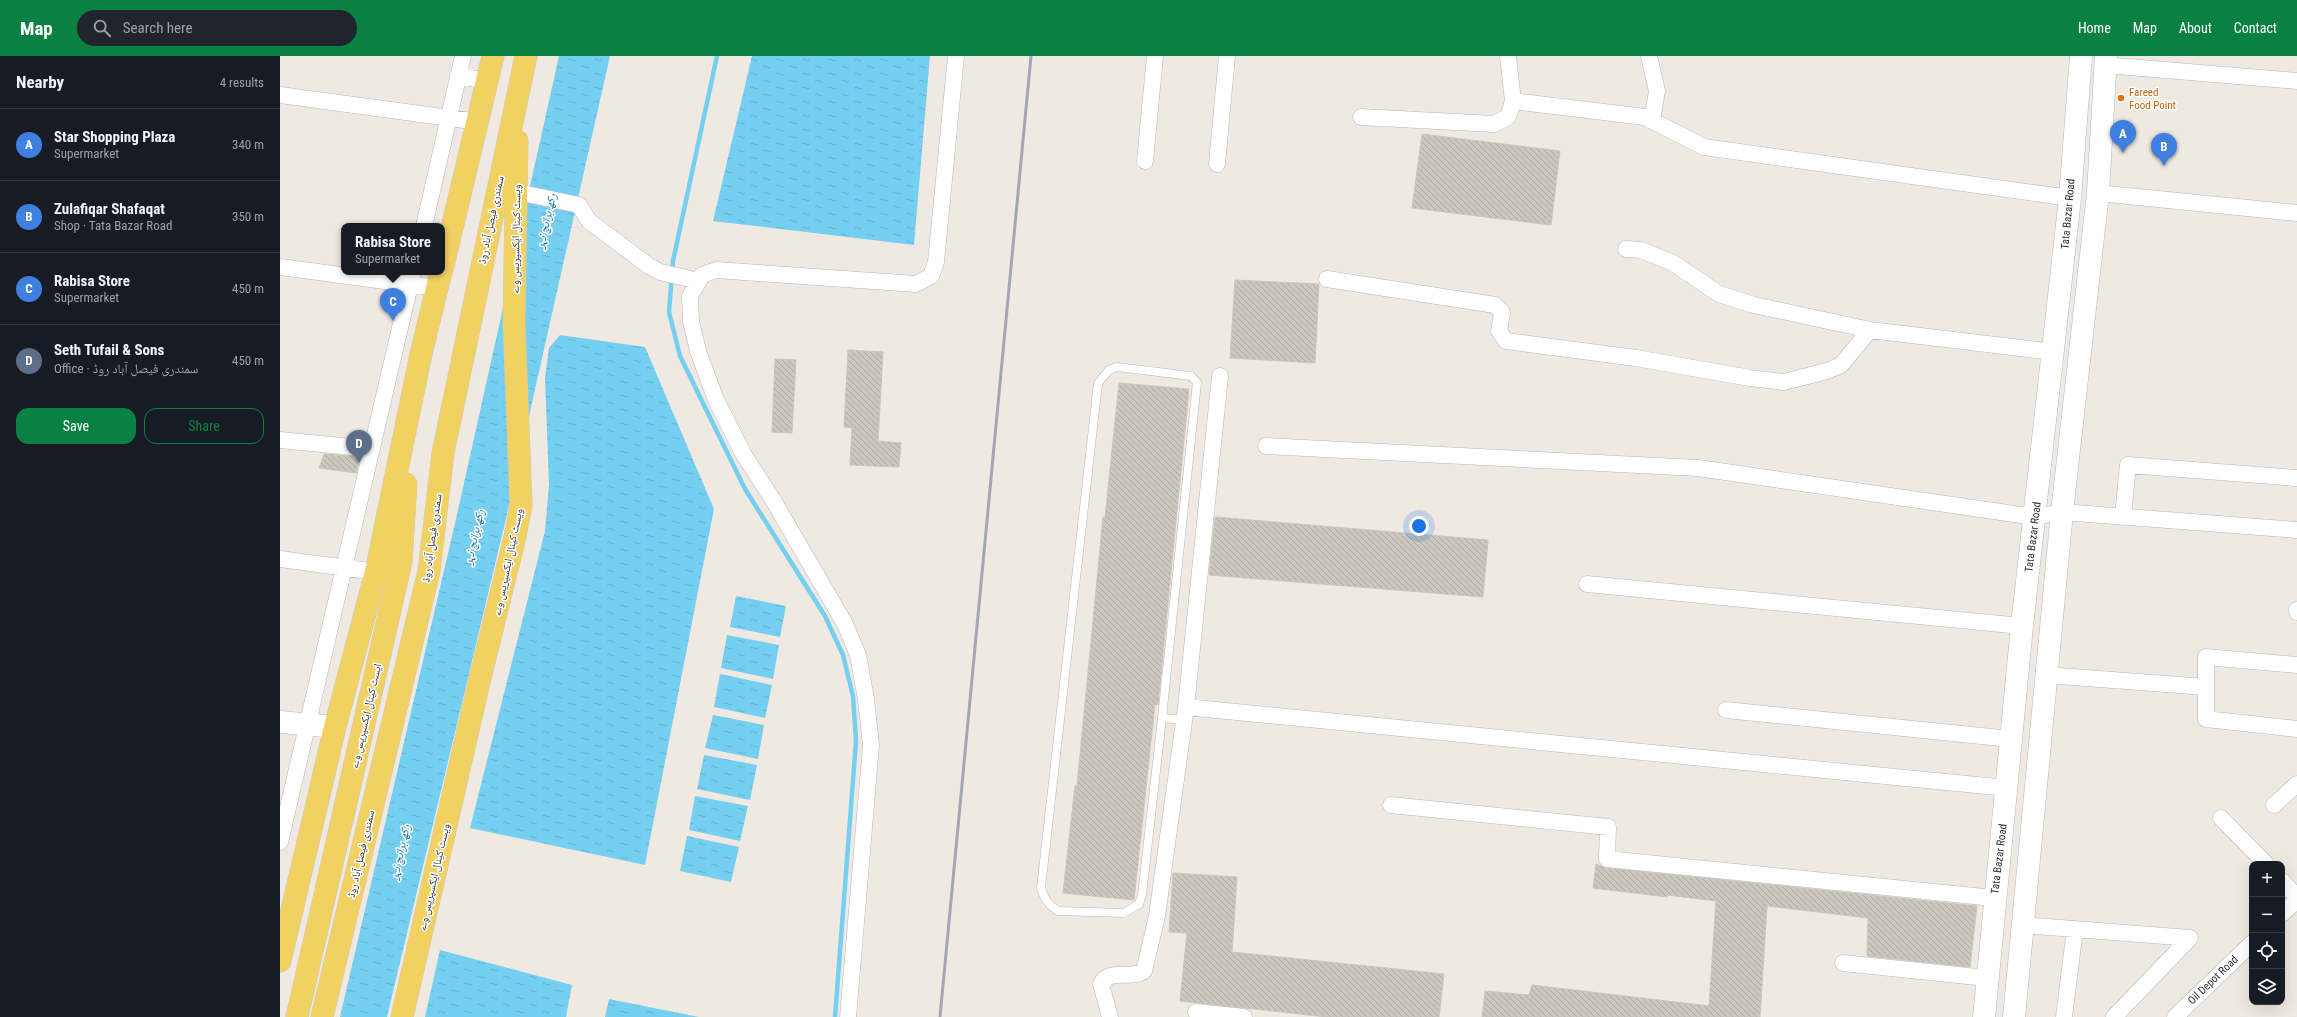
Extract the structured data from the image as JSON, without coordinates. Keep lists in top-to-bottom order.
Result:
{
  "streets": {
    "main road": ["سمندری فیصل آباد روڈ", "ویسٹ کینال ایکسپریس وے", "ایسٹ کینال ایکسپریس وے"],
    "street": ["Tata Bazar Road", "Oil Depot Road"]
  },
  "crossings": [
    ["سمندری فیصل آباد روڈ", "ویسٹ کینال ایکسپریس وے"]
  ],
  "water": ["رکھ برانچ نہر"],
  "places": ["Fareed Food Point"],
  "page": {
    "header": "Map",
    "search": "Search here",
    "nav": [
      "Home",
      "Map",
      "About",
      "Contact"
    ],
    "heading": ["Nearby", "4 results"],
    "list": [
      {
        "mark": "A",
        "name": "Star Shopping Plaza",
        "note": "Supermarket",
        "value": "340 m"
      },
      {
        "mark": "B",
        "name": "Zulafiqar Shafaqat",
        "note": "Shop · Tata Bazar Road",
        "value": "350 m"
      },
      {
        "mark": "C",
        "name": "Rabisa Store",
        "note": "Supermarket",
        "value": "450 m"
      },
      {
        "mark": "D",
        "name": "Seth Tufail & Sons",
        "note": "Office · سمندری فیصل آباد روڈ",
        "value": "450 m"
      }
    ],
    "pins": [
      "A",
      "B",
      "C",
      "D"
    ],
    "popup": ["Rabisa Store", "Supermarket"],
    "buttons": ["Save", "Share"],
    "map_buttons": ["+", "−"]
  }
}
